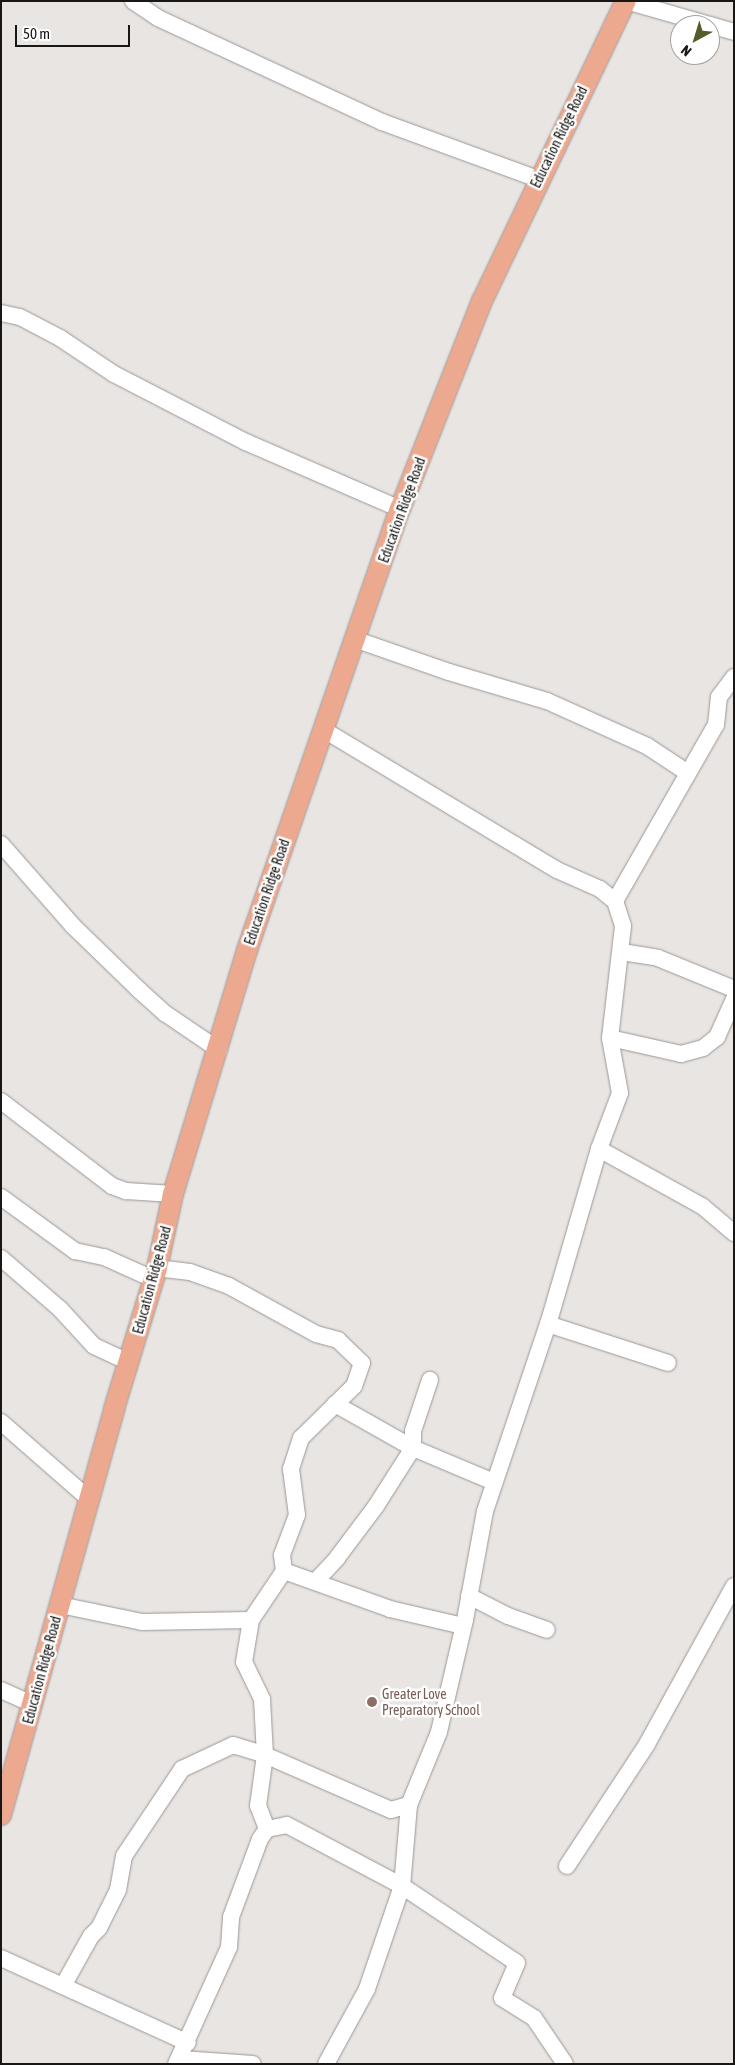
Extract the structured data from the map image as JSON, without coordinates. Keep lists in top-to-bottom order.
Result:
{
  "streets": {
    "main road": ["Education Ridge Road"]
  },
  "places": ["Greater Love Preparatory School"],
  "scale_bar": "50 m",
  "north": "bottom left"
}
